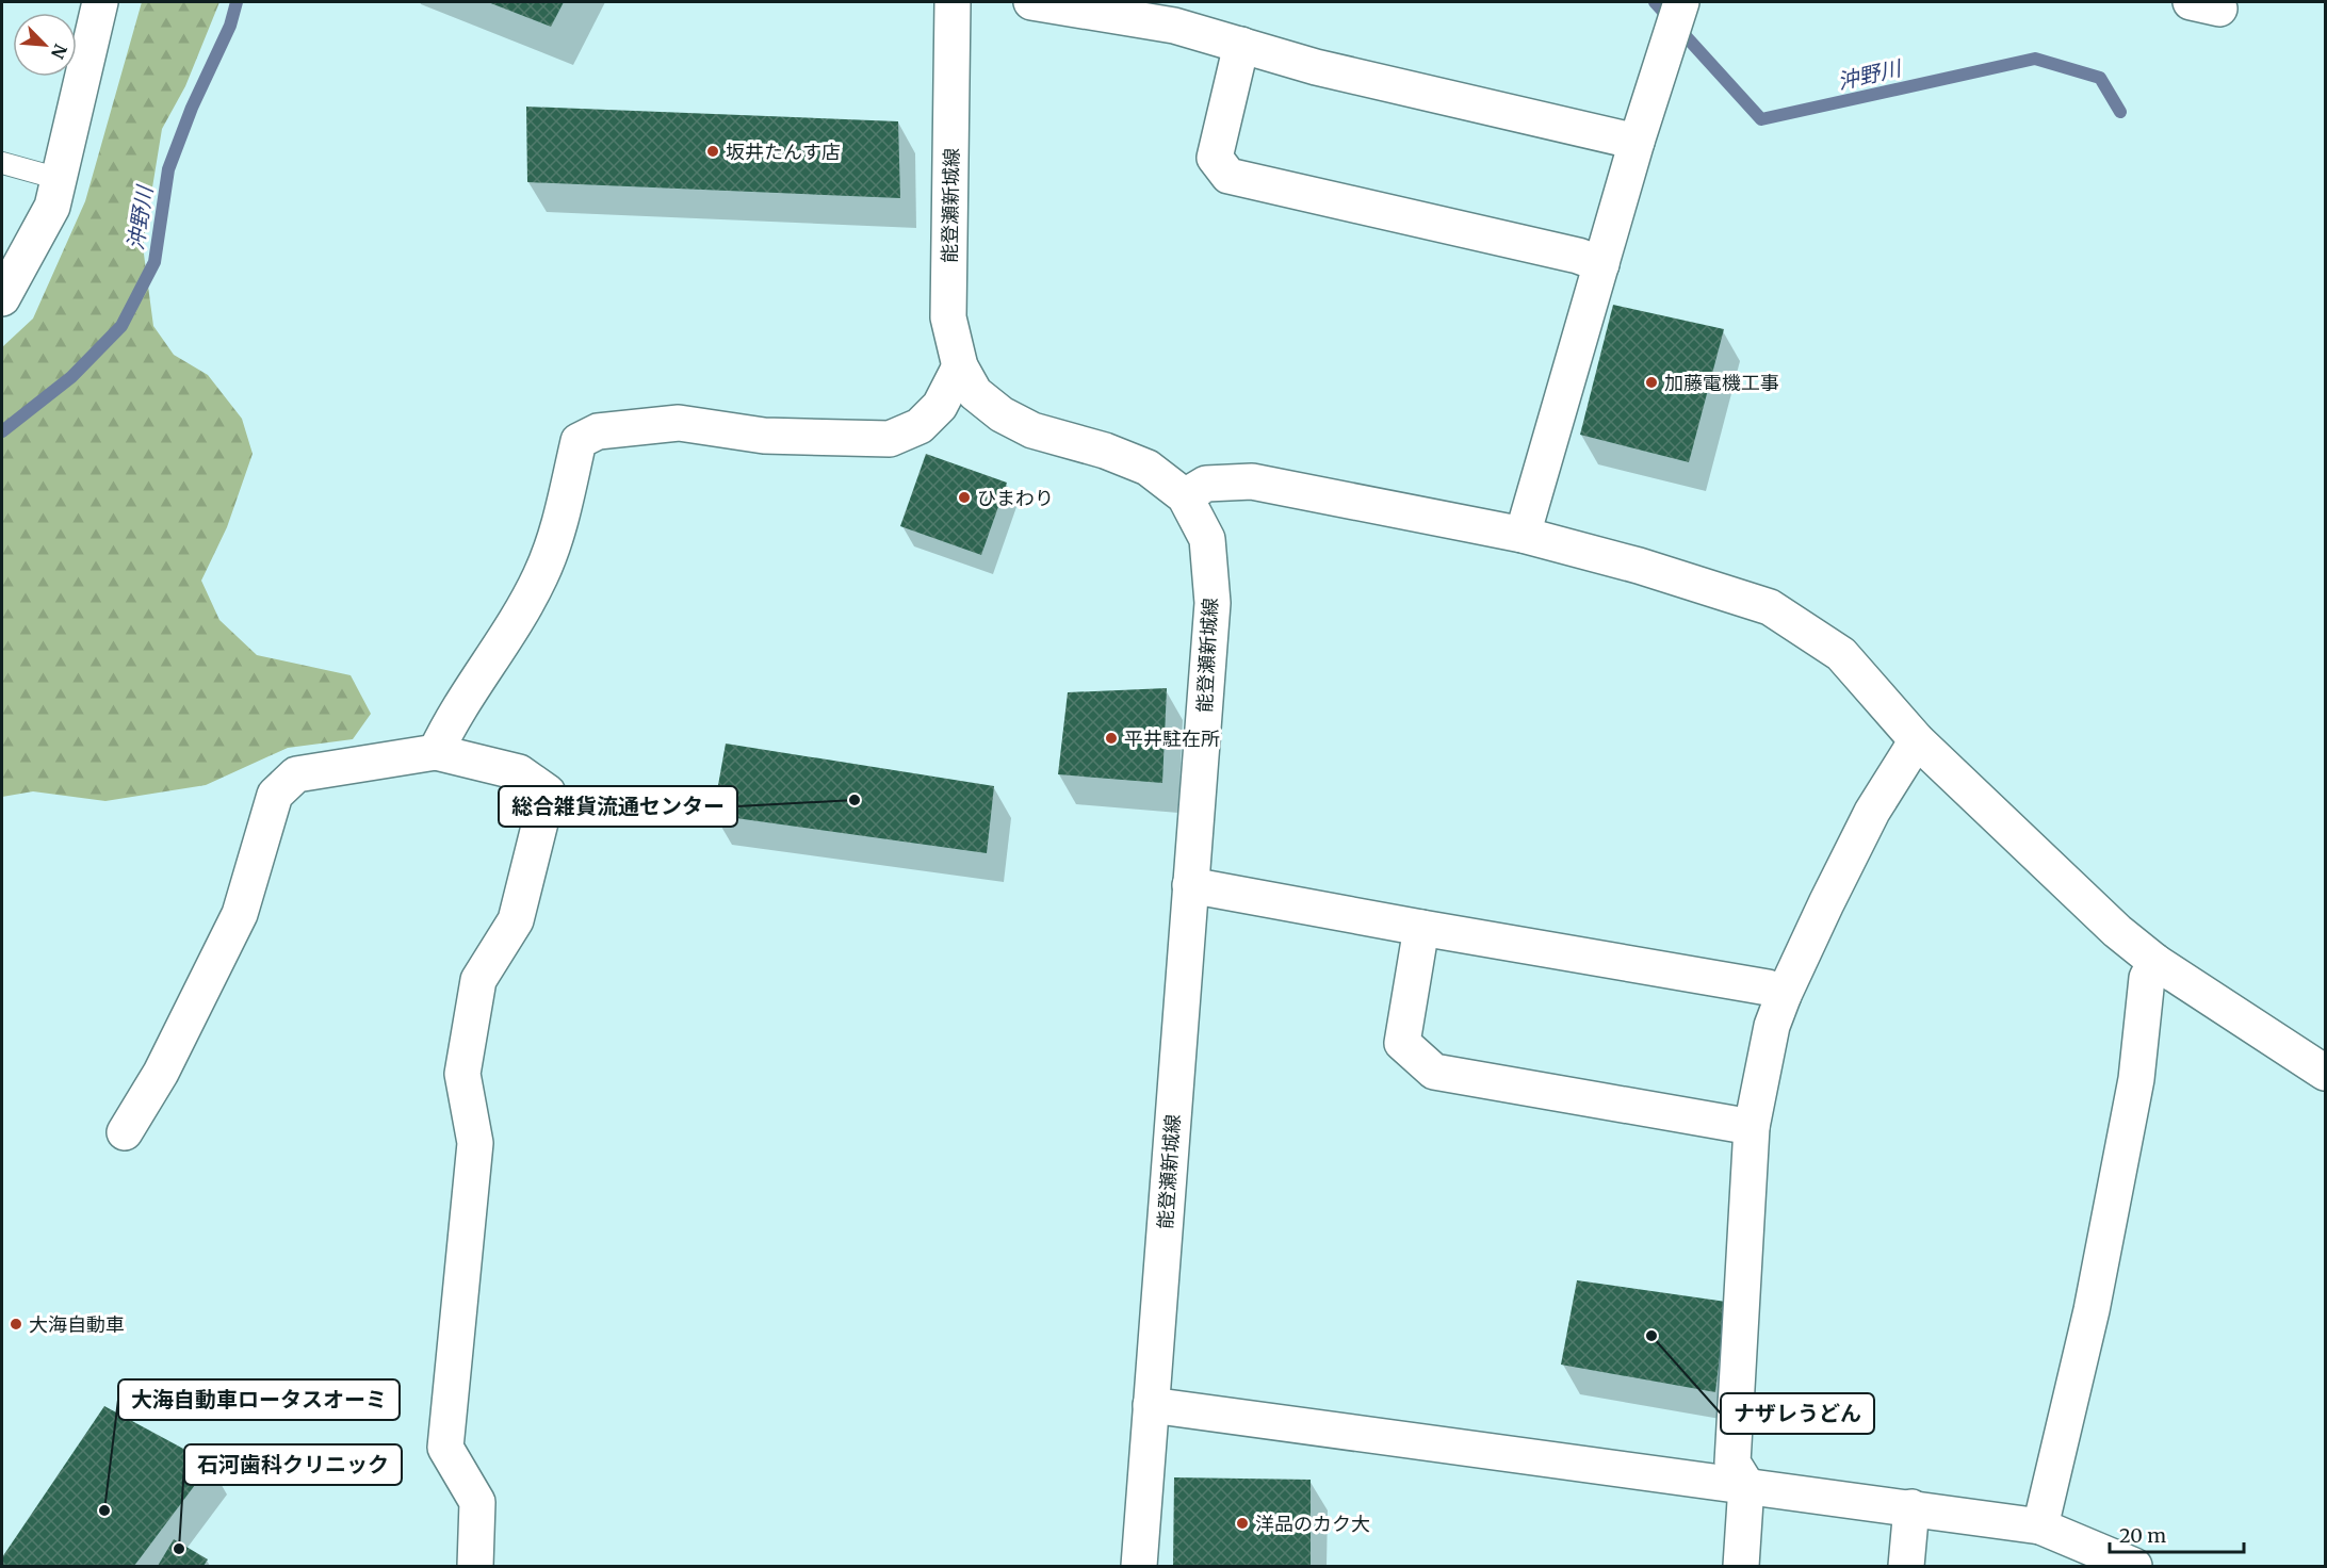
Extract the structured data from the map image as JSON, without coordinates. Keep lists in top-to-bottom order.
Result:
{
  "streets": {
    "street": ["能登瀬新城線"]
  },
  "water": ["沖野川"],
  "places": [
    "坂井たんす店",
    "加藤電機工事",
    "ひまわり",
    "平井駐在所",
    "総合雑貨流通センター",
    "大海自動車",
    "ナザレうどん",
    "大海自動車ロータスオーミ",
    "洋品のカク大",
    "石河歯科クリニック"
  ],
  "scale_bar": "20 m",
  "north": "bottom right"
}
